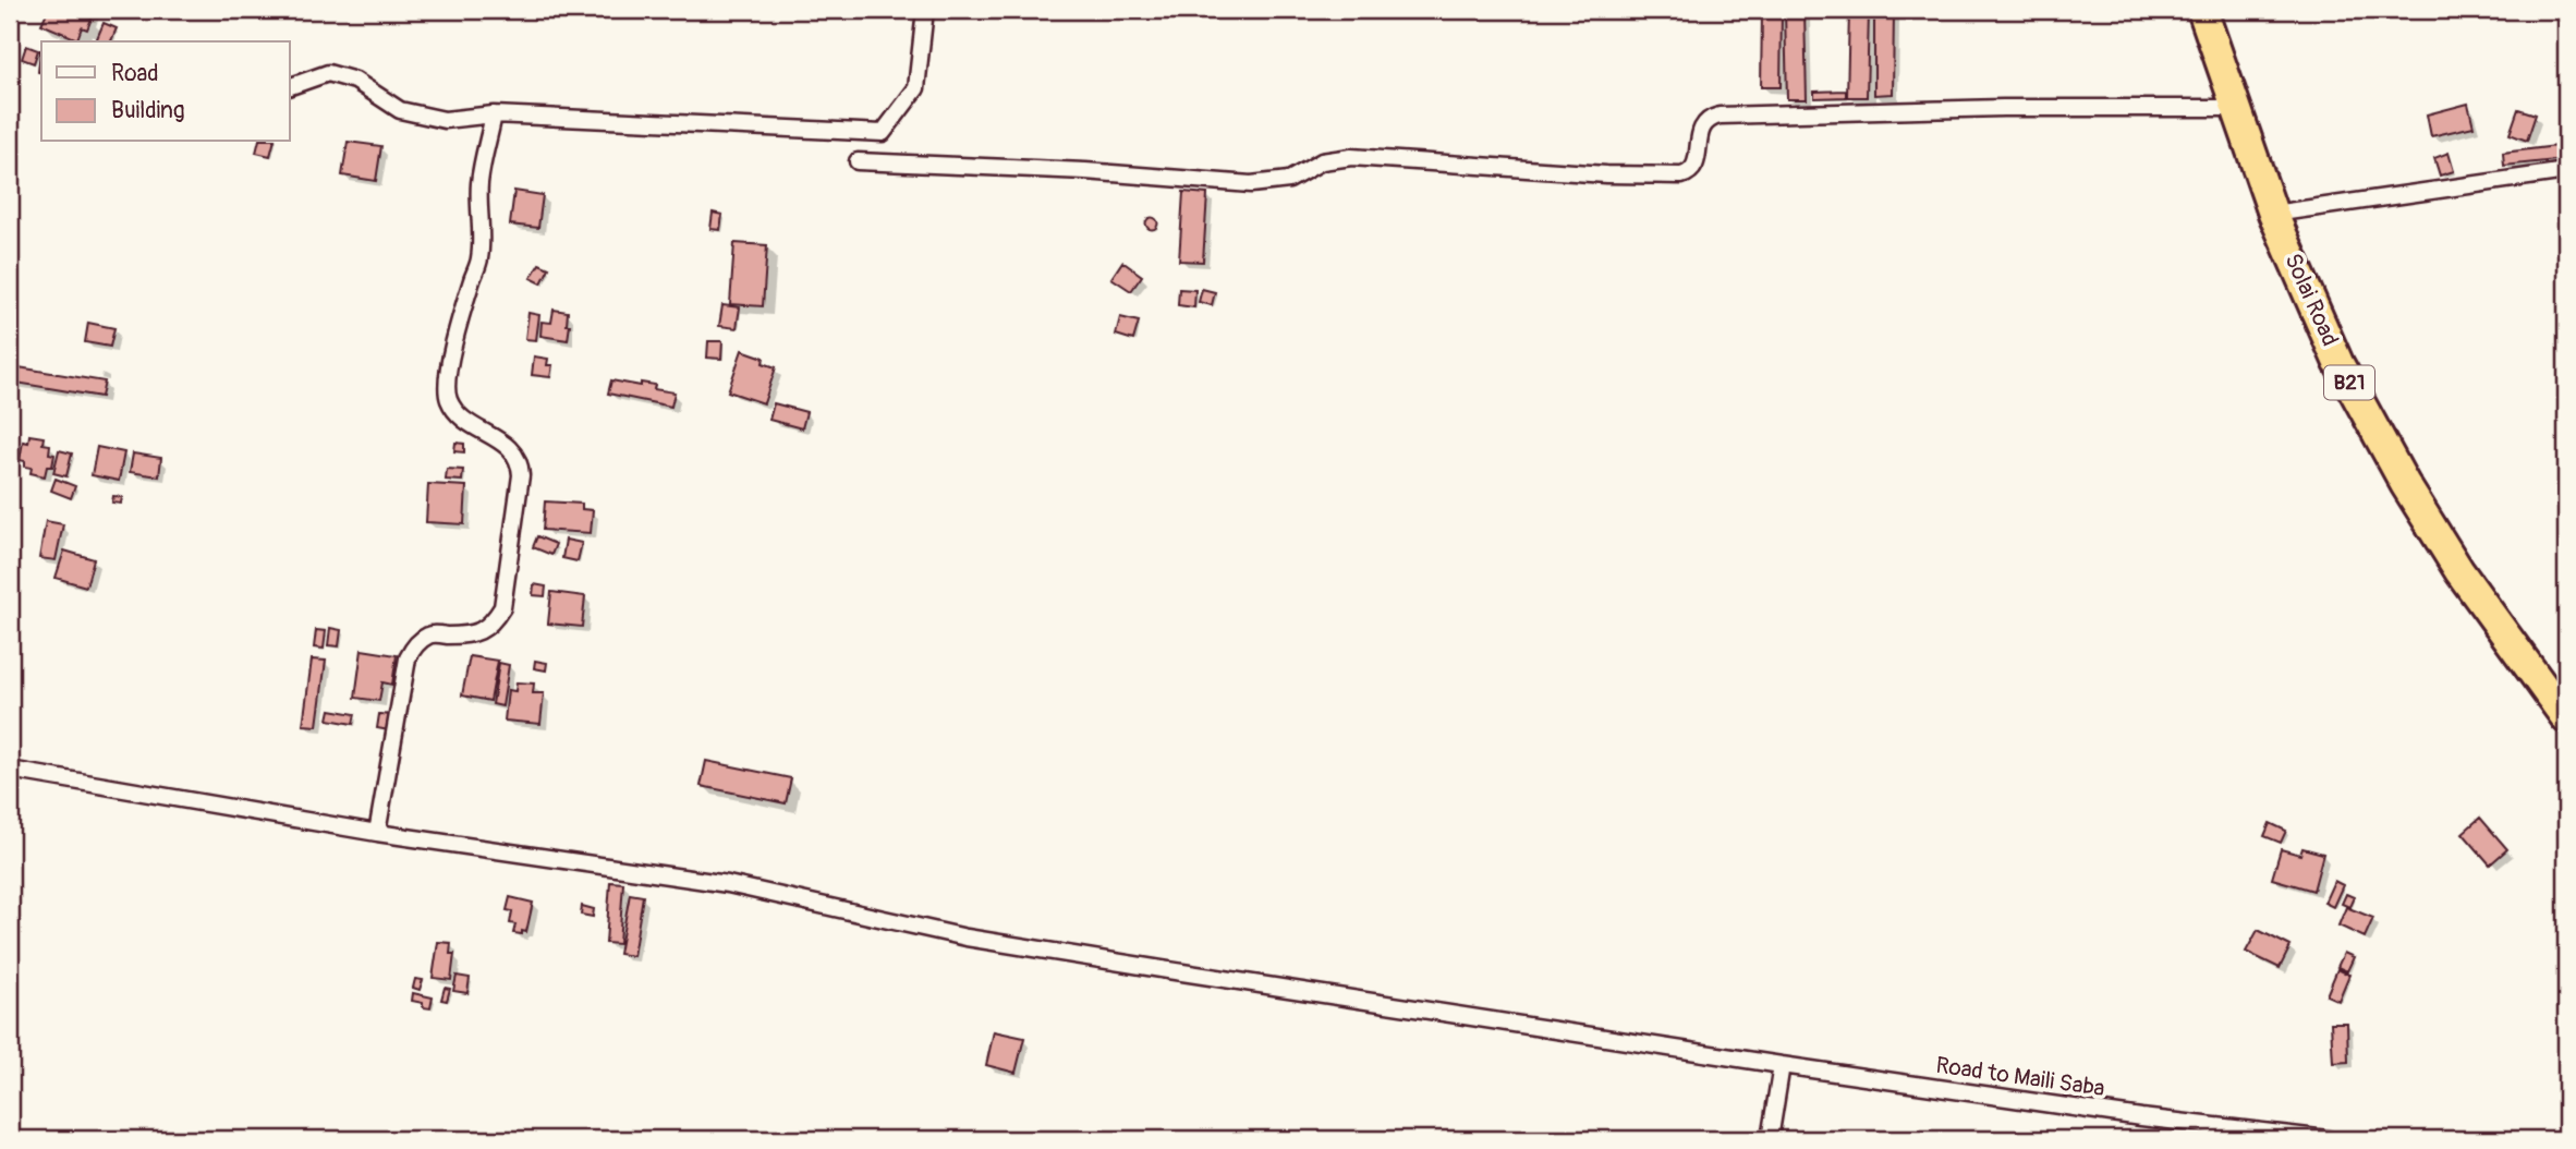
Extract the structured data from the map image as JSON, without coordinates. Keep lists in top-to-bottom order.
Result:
{
  "streets": {
    "highway": ["Solai Road", "B21"],
    "street": ["Road to Maili Saba"]
  },
  "legend": ["Road", "Building"]
}
